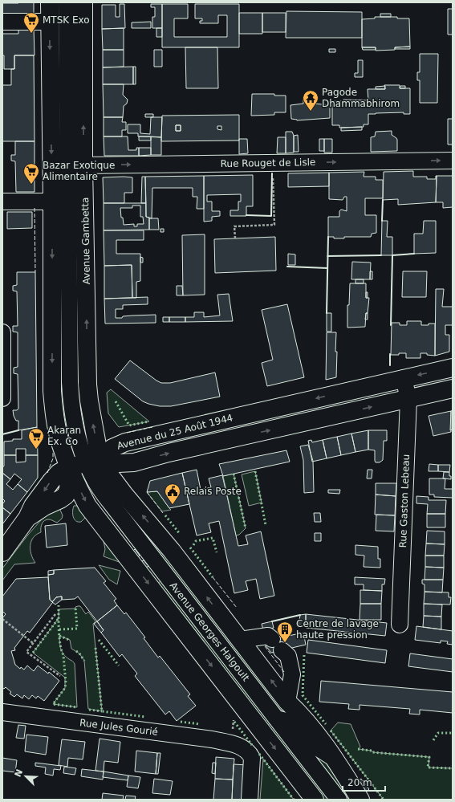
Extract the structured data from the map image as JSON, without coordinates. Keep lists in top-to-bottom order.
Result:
{
  "streets": {
    "main road": ["Avenue Gambetta", "Avenue du 25 Août 1944", "Avenue Georges Halgoult"],
    "street": ["Rue Rouget de Lisle", "Rue Gaston Lebeau", "Rue Jules Gourié"]
  },
  "crossings": [
    ["Rue Rouget de Lisle", "Avenue Gambetta"],
    ["Avenue Gambetta", "Avenue du 25 Août 1944"],
    ["Avenue Gambetta", "Avenue Georges Halgoult"],
    ["Avenue du 25 Août 1944", "Rue Gaston Lebeau"],
    ["Avenue du 25 Août 1944", "Avenue Georges Halgoult"]
  ],
  "one_way": ["Rue Rouget de Lisle"],
  "places": {
    "supermarket": ["MTSK Exo", "Bazar Exotique Alimentaire", "Akaran Ex. Co"],
    "temple": ["Pagode Dhammabhirom"],
    "public building": ["Relais Poste"],
    "building": ["Centre de lavage haute pression"]
  },
  "scale_bar": "20 m",
  "north": "top left"
}
